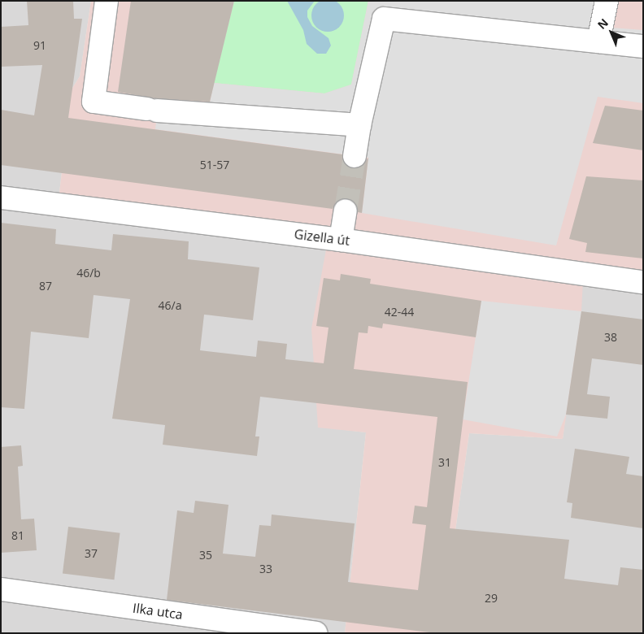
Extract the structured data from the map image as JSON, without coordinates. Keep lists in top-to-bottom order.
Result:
{
  "streets": {
    "street": ["Gizella út", "Ilka utca"]
  },
  "house_numbers": [
    "91",
    "51-57",
    "46/b",
    "87",
    "46/a",
    "42-44",
    "38",
    "31",
    "81",
    "37",
    "35",
    "33",
    "29"
  ],
  "north": "top left"
}
